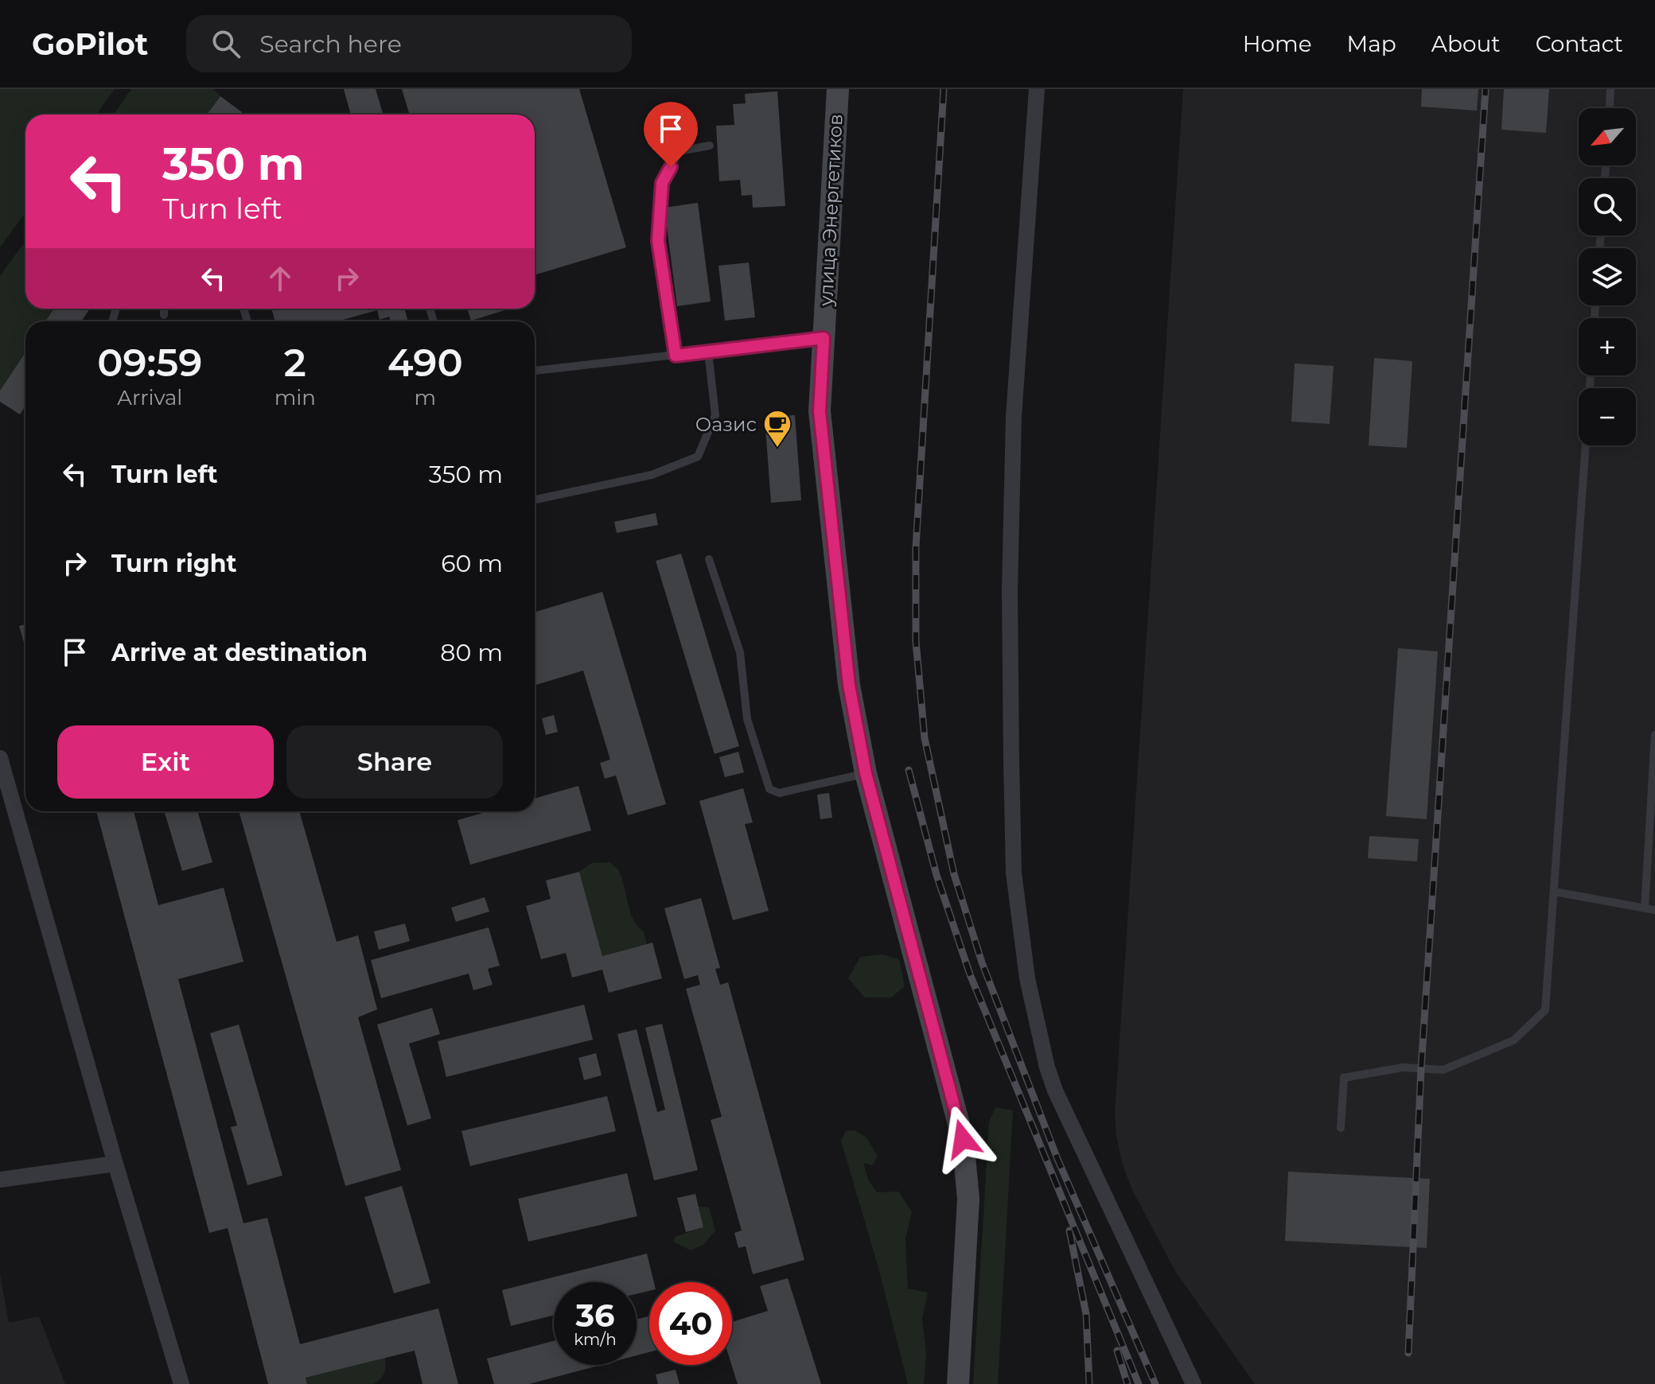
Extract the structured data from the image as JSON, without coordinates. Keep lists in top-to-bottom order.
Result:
{
  "streets": {
    "street": ["улица Энергетиков"]
  },
  "places": {
    "cafe": ["Оазис"]
  },
  "north": "bottom left",
  "page": {
    "header": "GoPilot",
    "search": "Search here",
    "nav": [
      "Home",
      "Map",
      "About",
      "Contact"
    ],
    "map_buttons": ["+", "−"],
    "turn": ["350 m", "Turn left"],
    "eta": [
      "09:59",
      "Arrival",
      "2",
      "min",
      "490",
      "m"
    ],
    "list": [
      {
        "name": "Turn left",
        "value": "350 m"
      },
      {
        "name": "Turn right",
        "value": "60 m"
      },
      {
        "name": "Arrive at destination",
        "value": "80 m"
      }
    ],
    "buttons": ["Exit", "Share"],
    "speed": "36 km/h",
    "limit": "40"
  }
}
